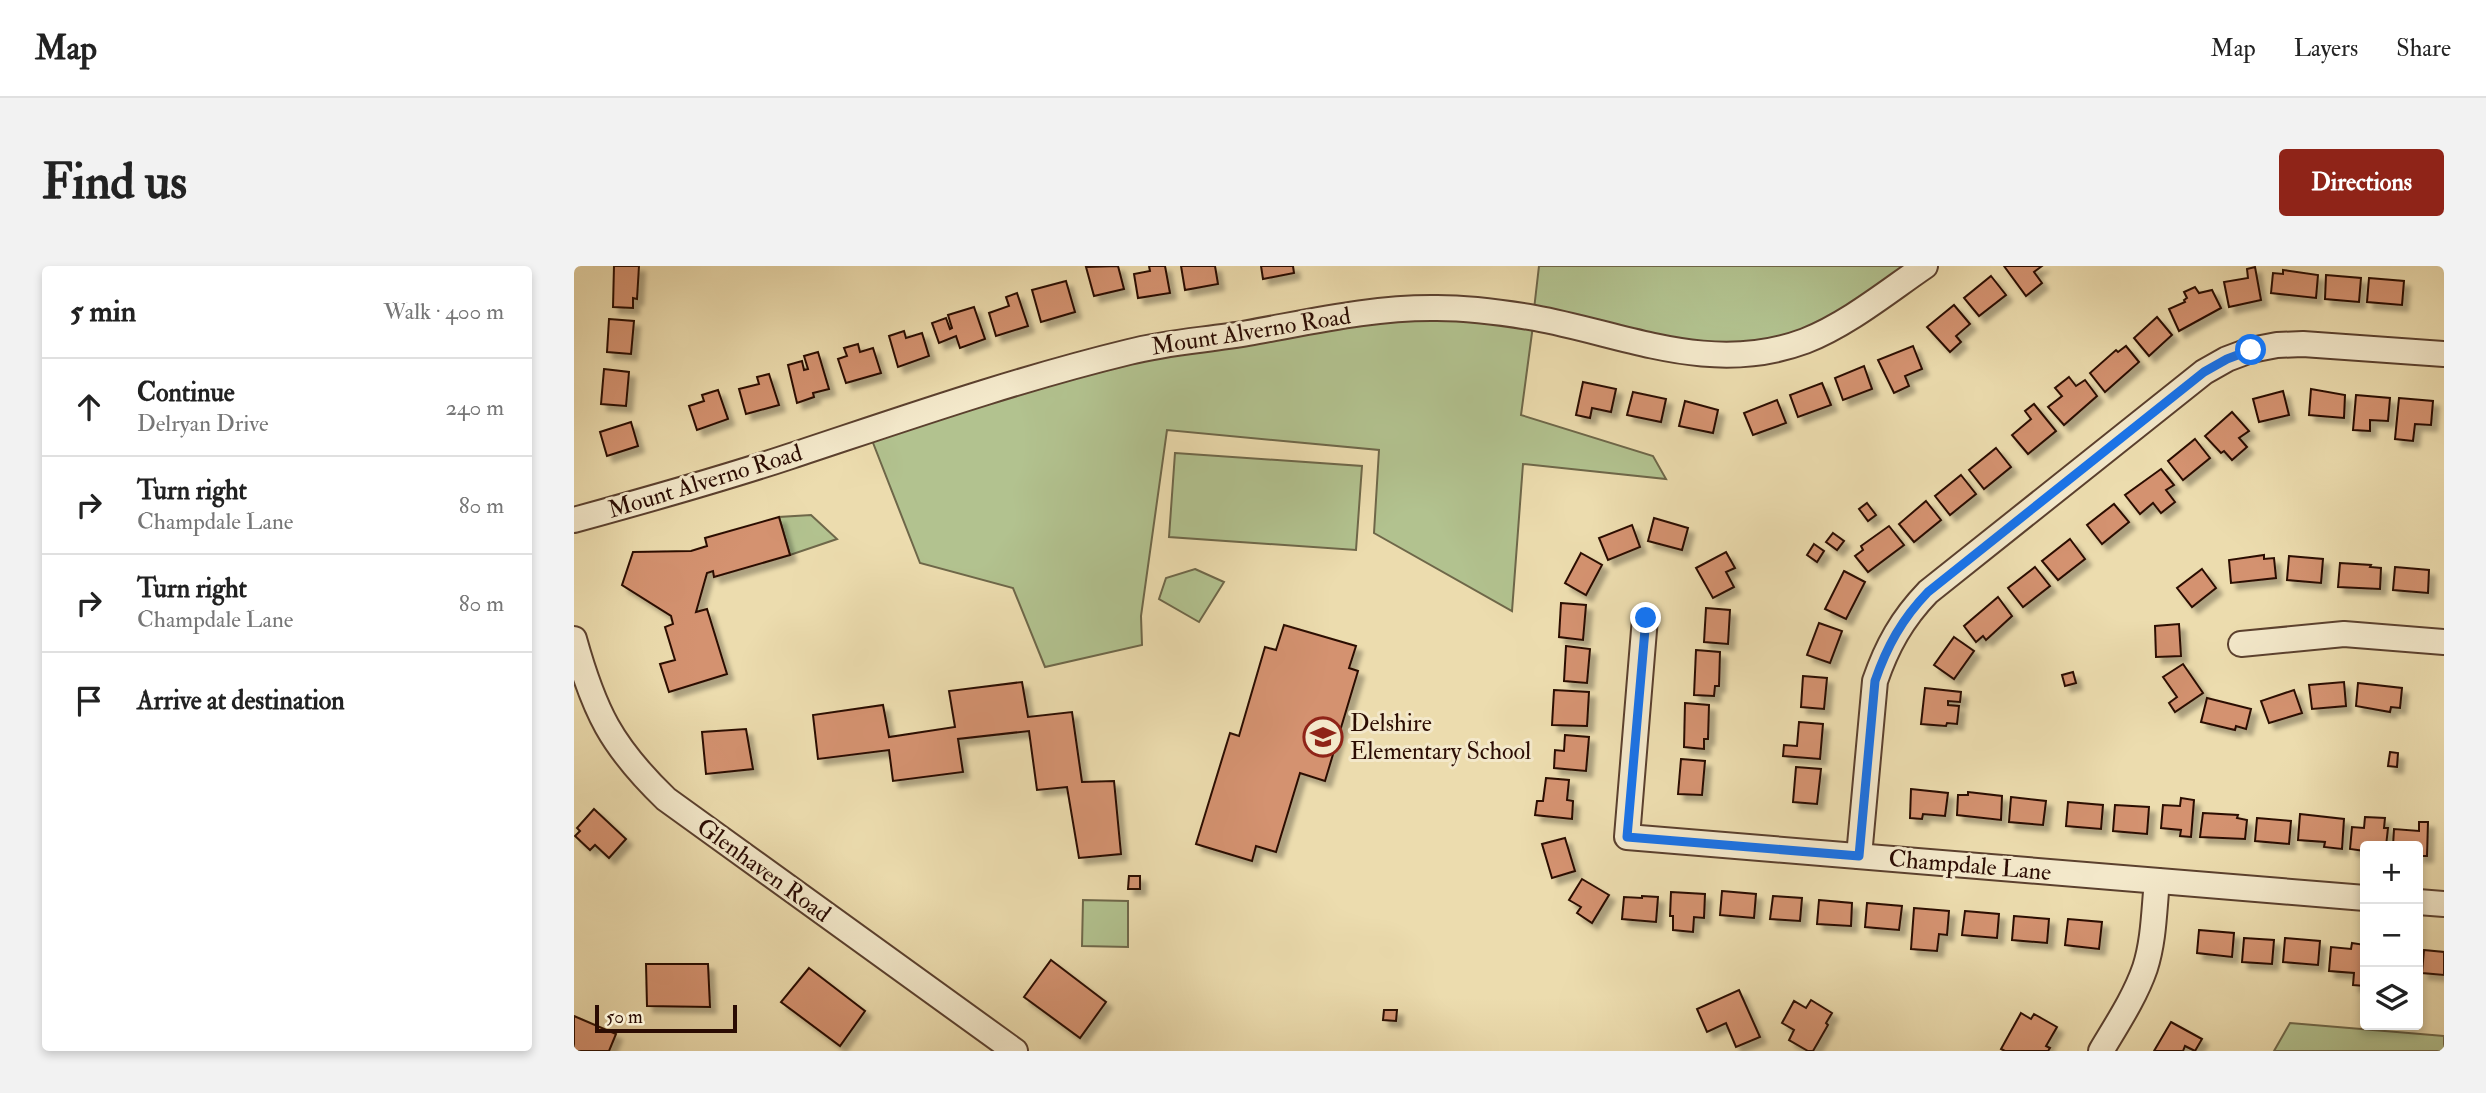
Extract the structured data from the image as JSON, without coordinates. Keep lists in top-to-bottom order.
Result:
{
  "streets": {
    "street": ["Mount Alverno Road", "Champdale Lane", "Glenhaven Road"]
  },
  "places": {
    "school or university": ["Delshire Elementary School"]
  },
  "scale_bar": "50 m",
  "page": {
    "header": "Map",
    "nav": ["Map", "Layers", "Share"],
    "buttons": "Directions",
    "title": "Find us",
    "heading": ["5 min", "Walk · 400 m"],
    "list": [
      ["Continue", "Delryan Drive", "240 m"],
      ["Turn right", "Champdale Lane", "80 m"],
      ["Turn right", "Champdale Lane", "80 m"],
      "Arrive at destination"
    ],
    "map_buttons": ["+", "−"],
    "scale": "50 m"
  }
}
